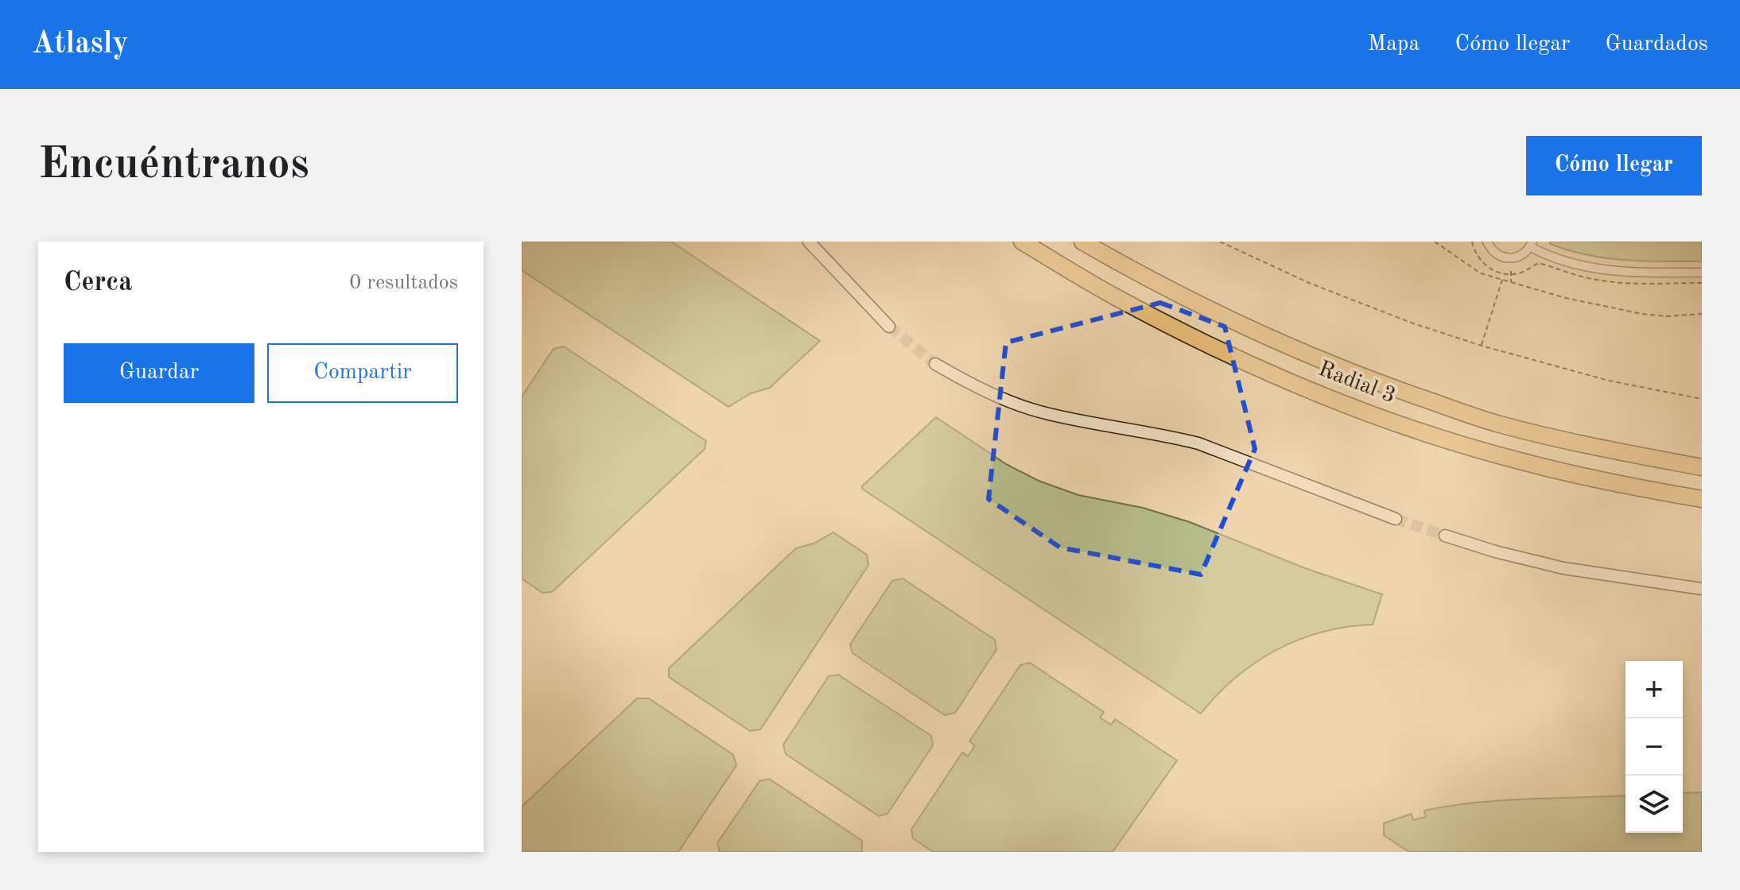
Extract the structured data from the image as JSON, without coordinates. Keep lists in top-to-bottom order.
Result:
{
  "streets": {
    "highway": ["Radial 3"]
  },
  "page": {
    "header": "Atlasly",
    "nav": ["Mapa", "Cómo llegar", "Guardados"],
    "buttons": [
      "Cómo llegar",
      ["Guardar", "Compartir"]
    ],
    "title": "Encuéntranos",
    "heading": ["Cerca", "0 resultados"],
    "map_buttons": ["+", "−"]
  }
}
